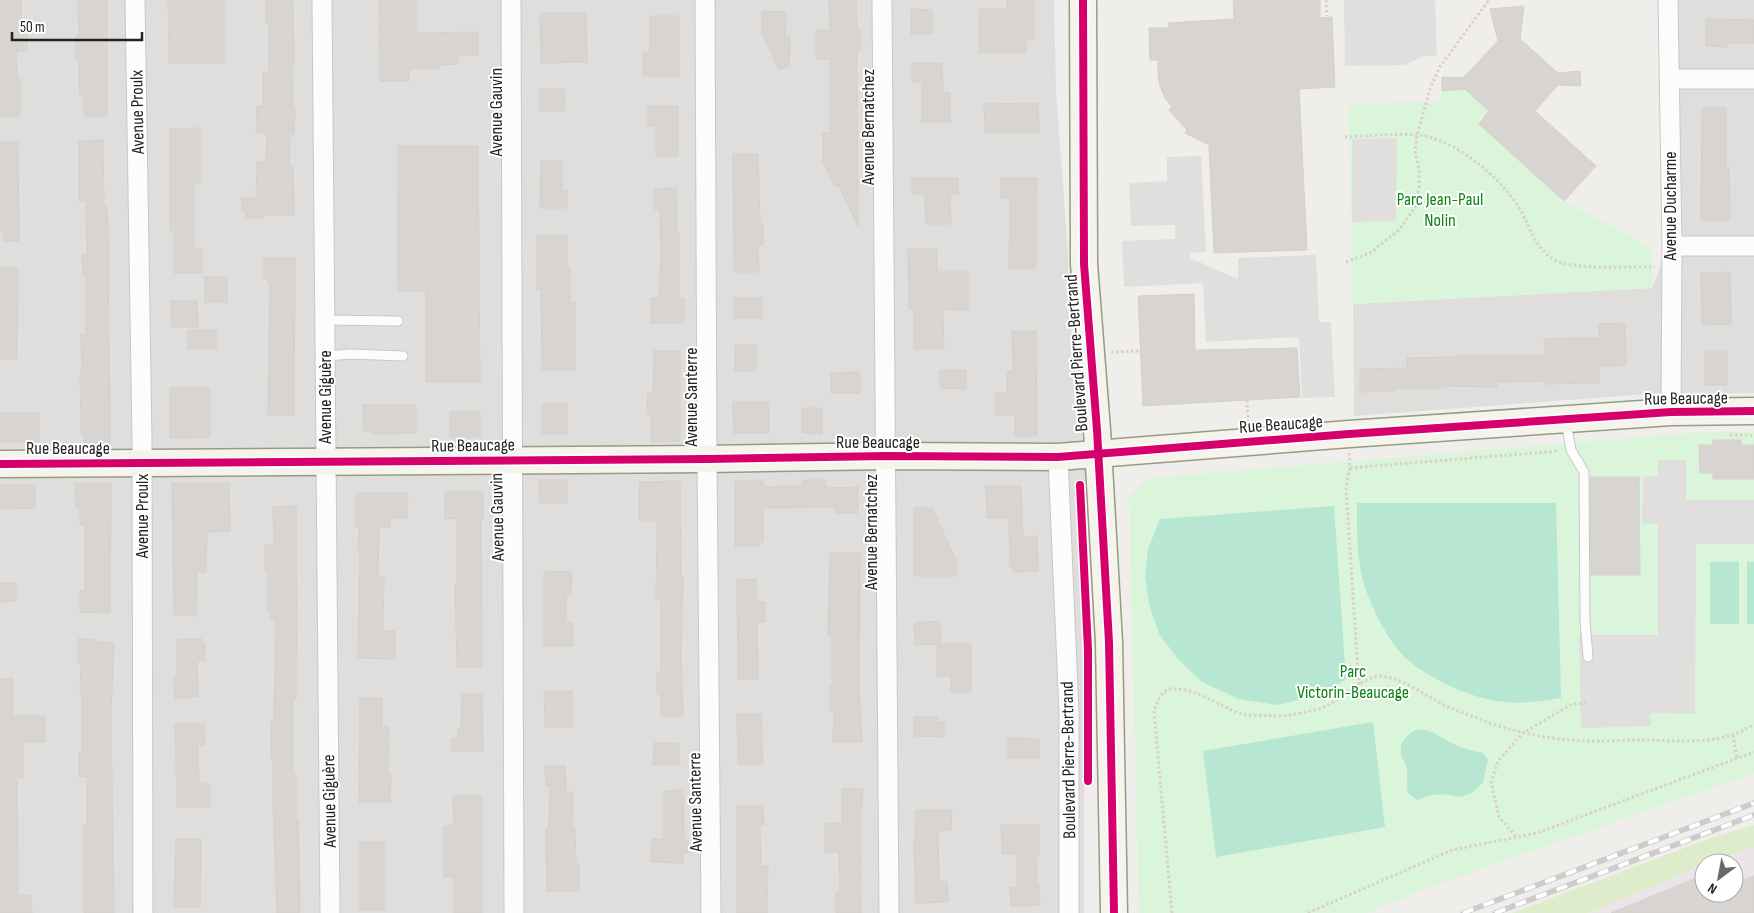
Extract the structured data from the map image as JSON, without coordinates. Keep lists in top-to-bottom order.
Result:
{
  "streets": {
    "street": [
      "Avenue Proulx",
      "Avenue Gauvin",
      "Avenue Bernatchez",
      "Avenue Ducharme",
      "Boulevard Pierre-Bertrand",
      "Avenue Giguère",
      "Avenue Santerre",
      "Rue Beaucage"
    ]
  },
  "crossings": [
    ["Avenue Proulx", "Rue Beaucage"],
    ["Avenue Gauvin", "Rue Beaucage"],
    ["Avenue Bernatchez", "Rue Beaucage"],
    ["Avenue Ducharme", "Rue Beaucage"],
    ["Boulevard Pierre-Bertrand", "Rue Beaucage"],
    ["Avenue Giguère", "Rue Beaucage"],
    ["Avenue Santerre", "Rue Beaucage"]
  ],
  "parks": ["Parc Jean-Paul Nolin", "Parc Victorin-Beaucage"],
  "scale_bar": "50 m",
  "north": "bottom left"
}
